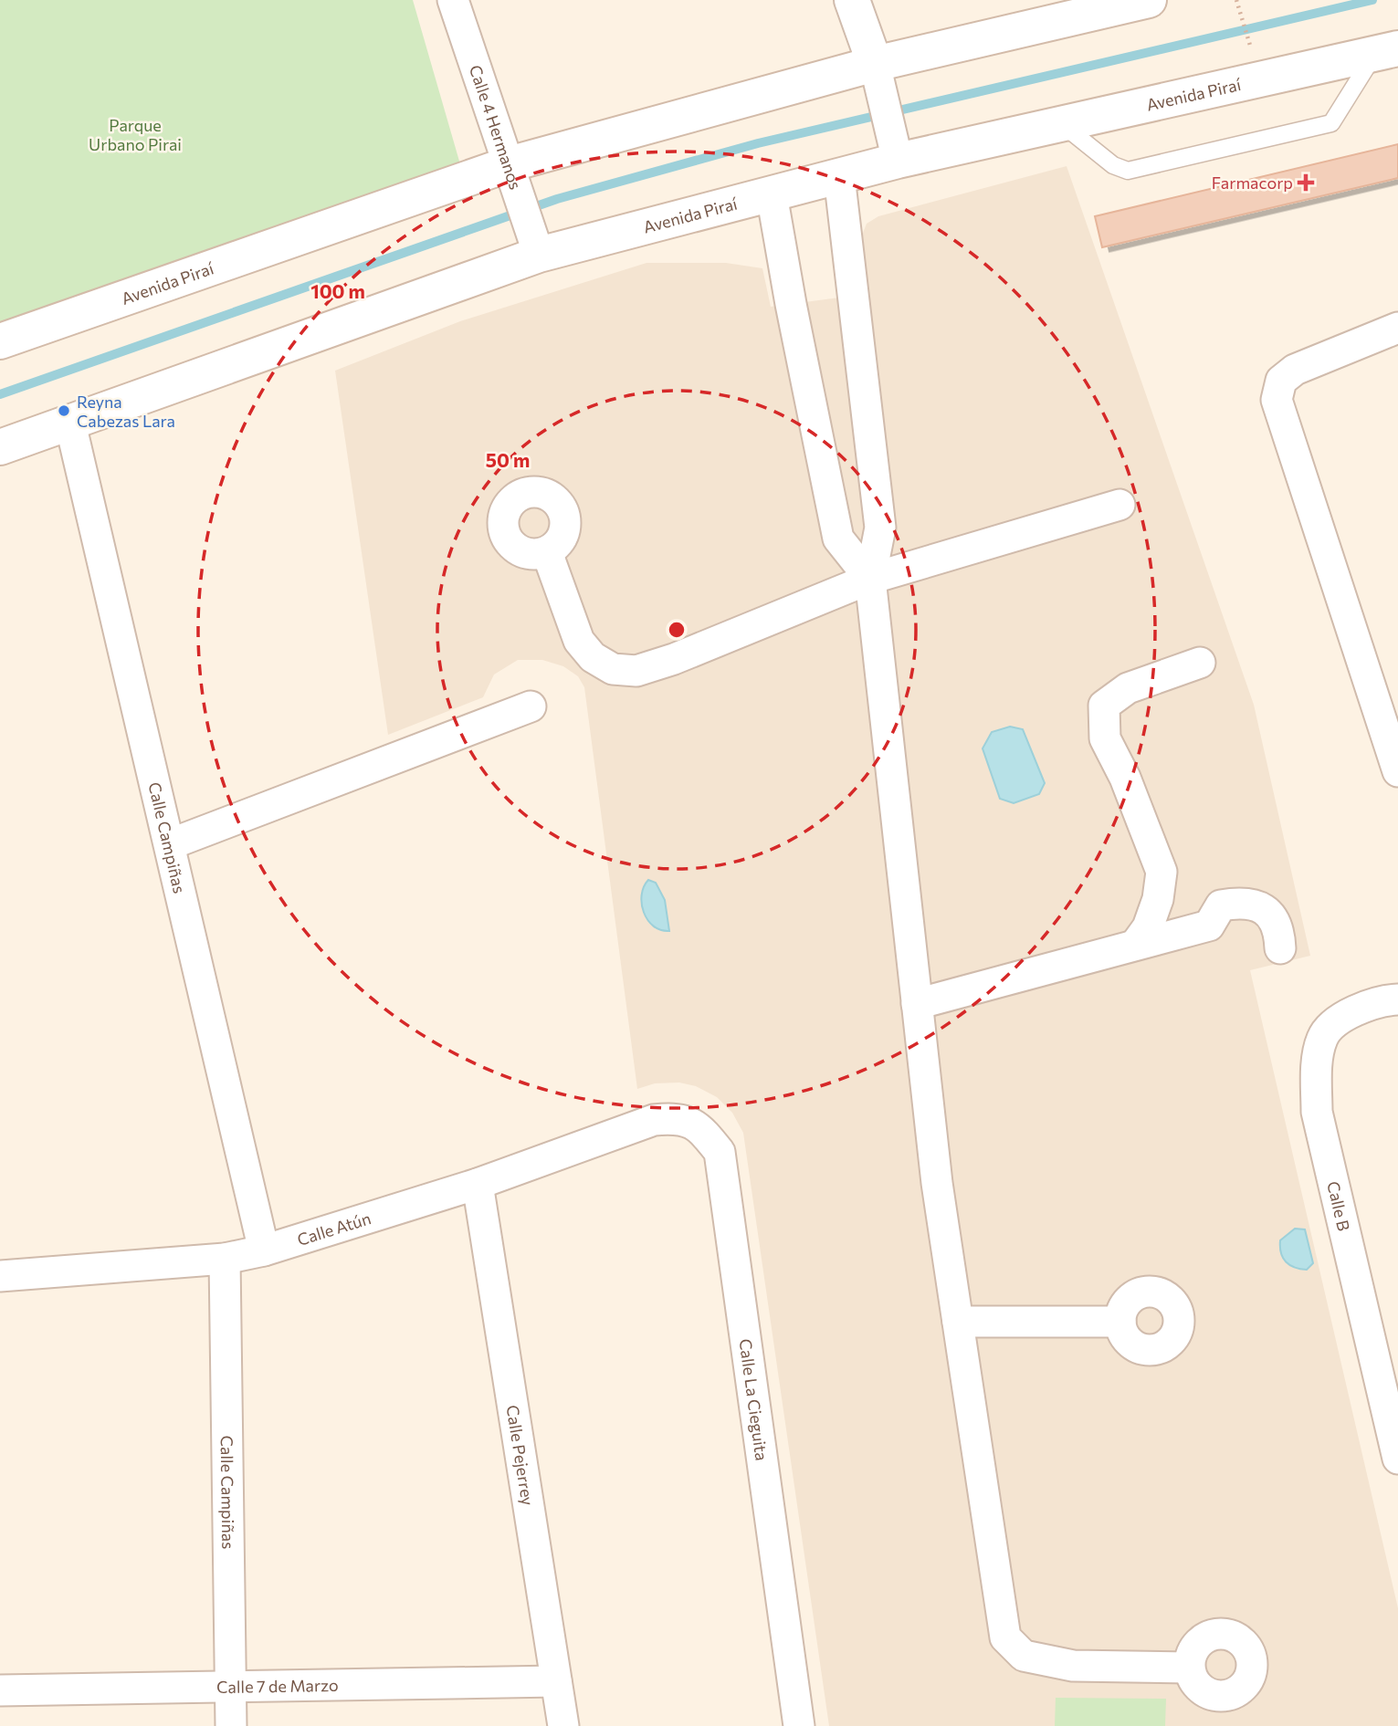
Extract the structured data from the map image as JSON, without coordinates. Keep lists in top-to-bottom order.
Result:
{
  "streets": {
    "main road": ["Avenida Piraí"],
    "street": [
      "Calle 4 Hermanos",
      "Calle Campiñas",
      "Calle B",
      "Calle Atún",
      "Calle La Cieguita",
      "Calle Pejerrey",
      "Calle 7 de Marzo"
    ]
  },
  "crossings": [
    ["Avenida Piraí", "Calle 4 Hermanos"],
    ["Avenida Piraí", "Calle Campiñas"],
    ["Calle Campiñas", "Calle Atún"],
    ["Calle Campiñas", "Calle 7 de Marzo"],
    ["Calle Atún", "Calle La Cieguita"],
    ["Calle Atún", "Calle Pejerrey"],
    ["Calle Pejerrey", "Calle 7 de Marzo"]
  ],
  "parks": ["Parque Urbano Pirai"],
  "places": {
    "health": ["Farmacorp"],
    "other": ["Reyna Cabezas Lara"]
  },
  "rings": ["100 m", "50 m"]
}
